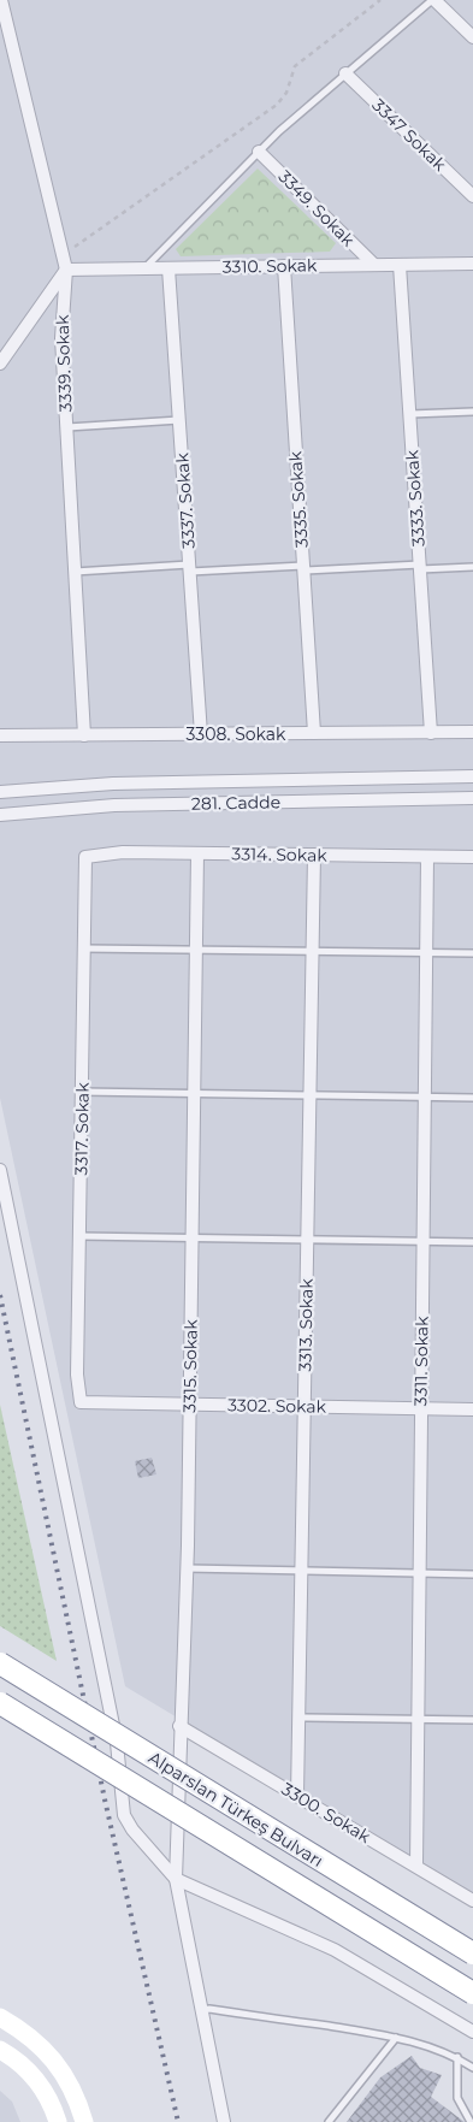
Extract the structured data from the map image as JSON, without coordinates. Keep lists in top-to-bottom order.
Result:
{
  "streets": {
    "highway": ["Alparslan Türkeş Bulvarı"],
    "street": [
      "3347 Sokak",
      "3349. Sokak",
      "3310. Sokak",
      "3339. Sokak",
      "3333. Sokak",
      "3335. Sokak",
      "3337. Sokak",
      "3308. Sokak",
      "281. Cadde",
      "3314. Sokak",
      "3317. Sokak",
      "3313. Sokak",
      "3311. Sokak",
      "3315. Sokak",
      "3302. Sokak",
      "3300. Sokak"
    ]
  },
  "crossings": [
    ["3349. Sokak", "3310. Sokak"],
    ["3310. Sokak", "3339. Sokak"],
    ["3310. Sokak", "3333. Sokak"],
    ["3310. Sokak", "3335. Sokak"],
    ["3310. Sokak", "3337. Sokak"],
    ["3339. Sokak", "3308. Sokak"],
    ["3333. Sokak", "3308. Sokak"],
    ["3335. Sokak", "3308. Sokak"],
    ["3337. Sokak", "3308. Sokak"],
    ["3314. Sokak", "3317. Sokak"],
    ["3314. Sokak", "3313. Sokak"],
    ["3314. Sokak", "3311. Sokak"],
    ["3314. Sokak", "3315. Sokak"],
    ["3317. Sokak", "3302. Sokak"],
    ["3313. Sokak", "3302. Sokak"],
    ["3313. Sokak", "3300. Sokak"],
    ["3311. Sokak", "3302. Sokak"],
    ["3311. Sokak", "3300. Sokak"],
    ["3315. Sokak", "3302. Sokak"],
    ["3315. Sokak", "3300. Sokak"]
  ]
}
